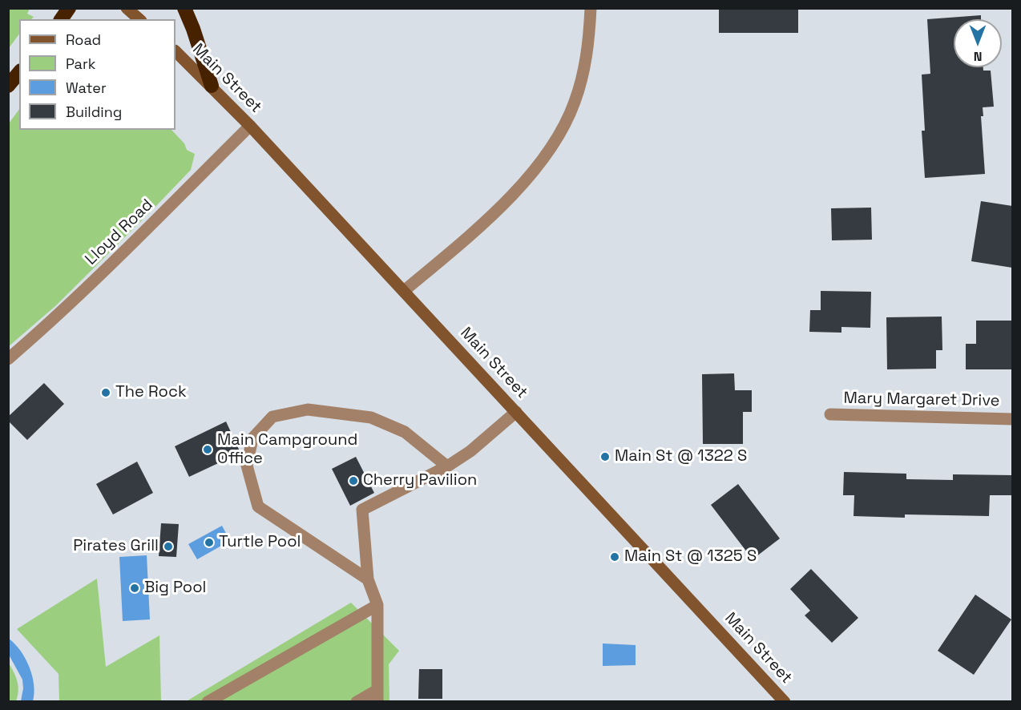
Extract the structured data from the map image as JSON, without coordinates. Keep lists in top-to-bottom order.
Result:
{
  "streets": {
    "main road": ["Main Street"],
    "street": ["Lloyd Road", "Mary Margaret Drive"]
  },
  "crossings": [
    ["Main Street", "Lloyd Road"]
  ],
  "places": [
    "The Rock",
    "Main Campground Office",
    "Main St @ 1322 S",
    "Cherry Pavilion",
    "Turtle Pool",
    "Pirates Grill",
    "Main St @ 1325 S",
    "Big Pool"
  ],
  "legend": [
    "Road",
    "Park",
    "Water",
    "Building"
  ],
  "north": "bottom"
}
